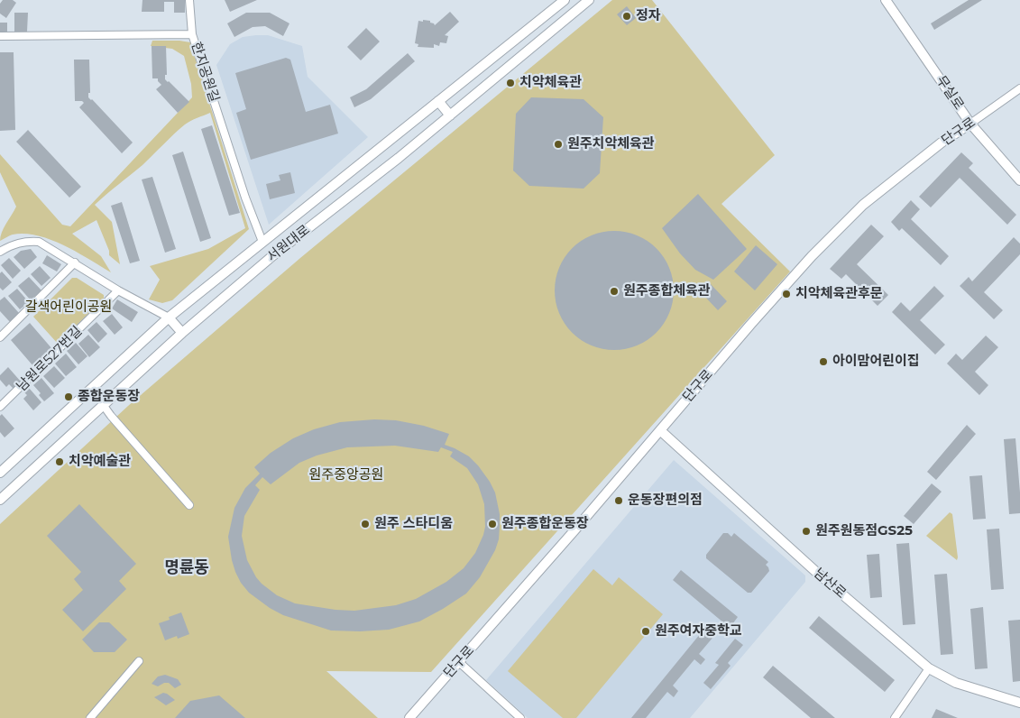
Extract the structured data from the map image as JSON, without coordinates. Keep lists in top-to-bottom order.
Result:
{
  "streets": {
    "street": [
      "한지공원길",
      "무실로",
      "단구로",
      "서원대로",
      "남원로527번길",
      "남산로"
    ]
  },
  "crossings": [
    ["한지공원길", "서원대로"],
    ["무실로", "단구로"],
    ["단구로", "남산로"]
  ],
  "districts": ["명륜동"],
  "parks": ["갈색어린이공원", "원주중앙공원"],
  "places": [
    "정자",
    "치악체육관",
    "원주치악체육관",
    "원주종합체육관",
    "치악체육관후문",
    "아이맘어린이집",
    "종합운동장",
    "치악예술관",
    "운동장편의점",
    "원주 스타디움",
    "원주종합운동장",
    "원주원동점GS25",
    "원주여자중학교"
  ]
}
